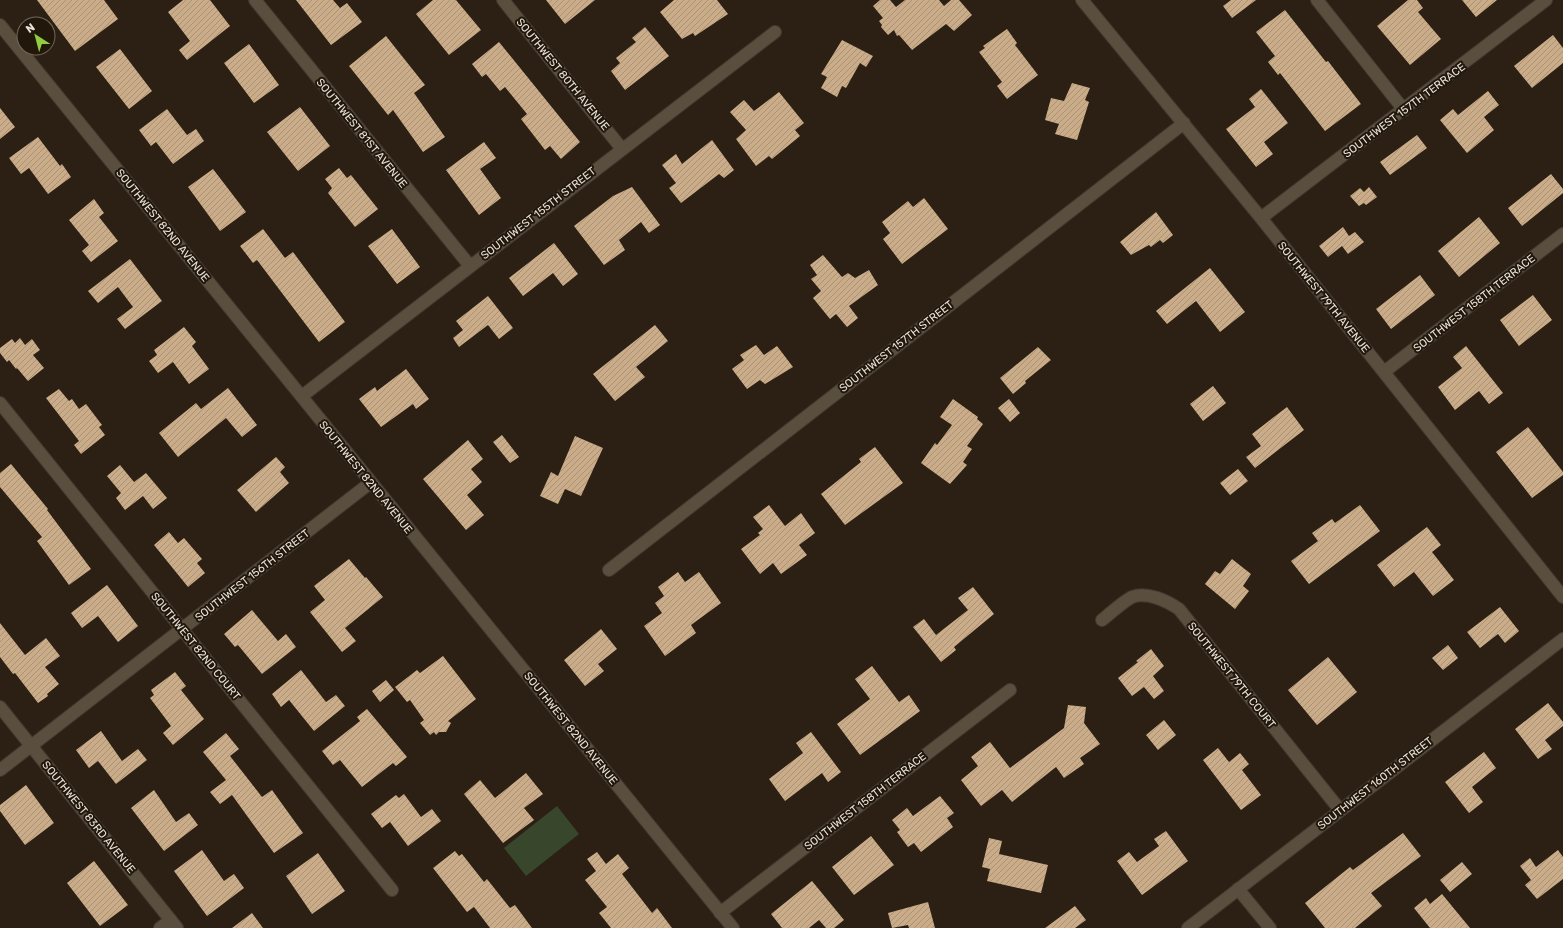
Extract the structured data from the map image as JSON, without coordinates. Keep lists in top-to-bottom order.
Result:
{
  "streets": {
    "street": [
      "SOUTHWEST 80TH AVENUE",
      "SOUTHWEST 157TH TERRACE",
      "SOUTHWEST 81ST AVENUE",
      "SOUTHWEST 155TH STREET",
      "SOUTHWEST 82ND AVENUE",
      "SOUTHWEST 79TH AVENUE",
      "SOUTHWEST 158TH TERRACE",
      "SOUTHWEST 157TH STREET",
      "SOUTHWEST 156TH STREET",
      "SOUTHWEST 82ND COURT",
      "SOUTHWEST 79TH COURT",
      "SOUTHWEST 160TH STREET",
      "SOUTHWEST 83RD AVENUE"
    ]
  },
  "crossings": [
    ["SOUTHWEST 80TH AVENUE", "SOUTHWEST 155TH STREET"],
    ["SOUTHWEST 157TH TERRACE", "SOUTHWEST 79TH AVENUE"],
    ["SOUTHWEST 81ST AVENUE", "SOUTHWEST 155TH STREET"],
    ["SOUTHWEST 155TH STREET", "SOUTHWEST 82ND AVENUE"],
    ["SOUTHWEST 82ND AVENUE", "SOUTHWEST 158TH TERRACE"],
    ["SOUTHWEST 82ND AVENUE", "SOUTHWEST 156TH STREET"],
    ["SOUTHWEST 79TH AVENUE", "SOUTHWEST 158TH TERRACE"],
    ["SOUTHWEST 79TH AVENUE", "SOUTHWEST 157TH STREET"],
    ["SOUTHWEST 156TH STREET", "SOUTHWEST 82ND COURT"],
    ["SOUTHWEST 156TH STREET", "SOUTHWEST 83RD AVENUE"],
    ["SOUTHWEST 79TH COURT", "SOUTHWEST 160TH STREET"]
  ],
  "north": "top left"
}
